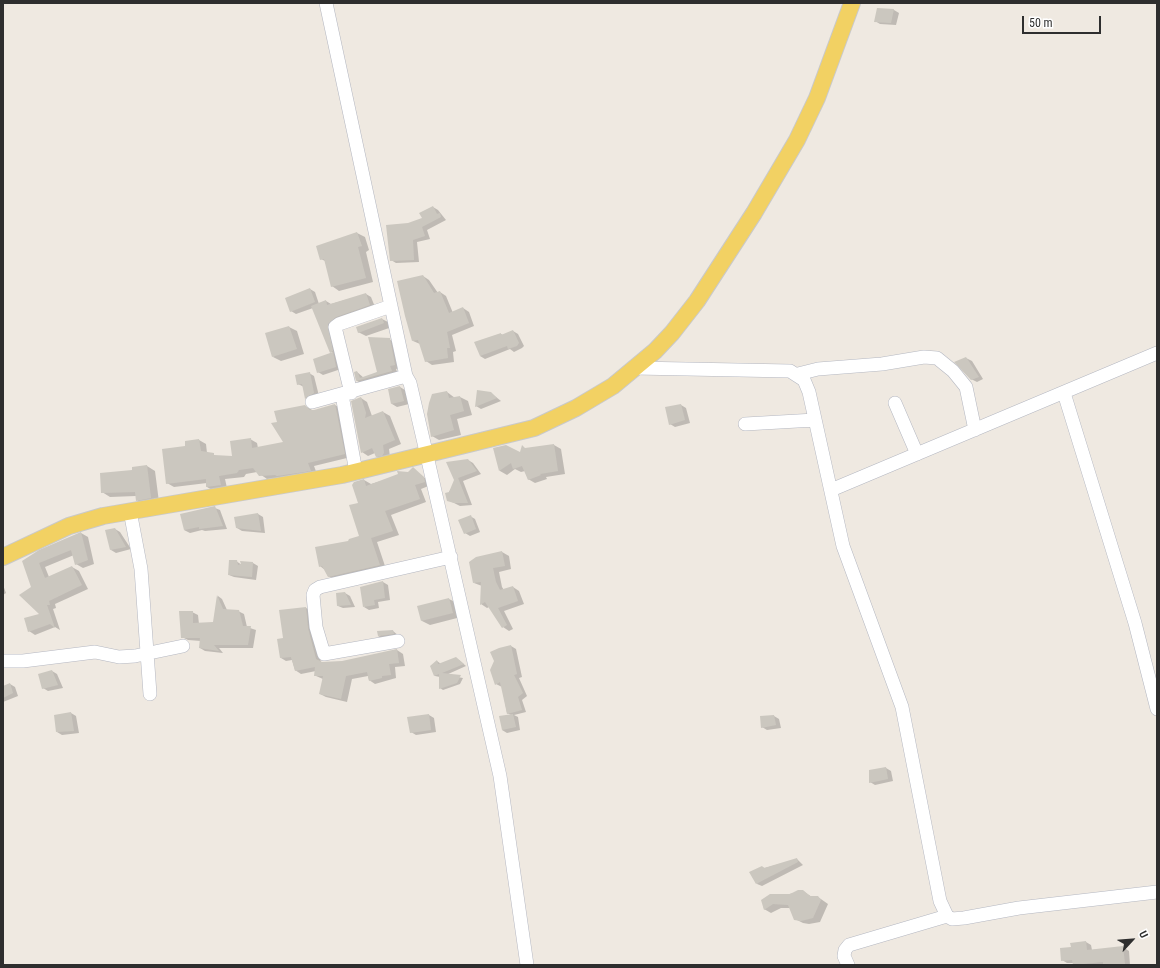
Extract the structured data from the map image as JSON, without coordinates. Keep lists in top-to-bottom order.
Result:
{
  "scale_bar": "50 m",
  "north": "top right"
}
